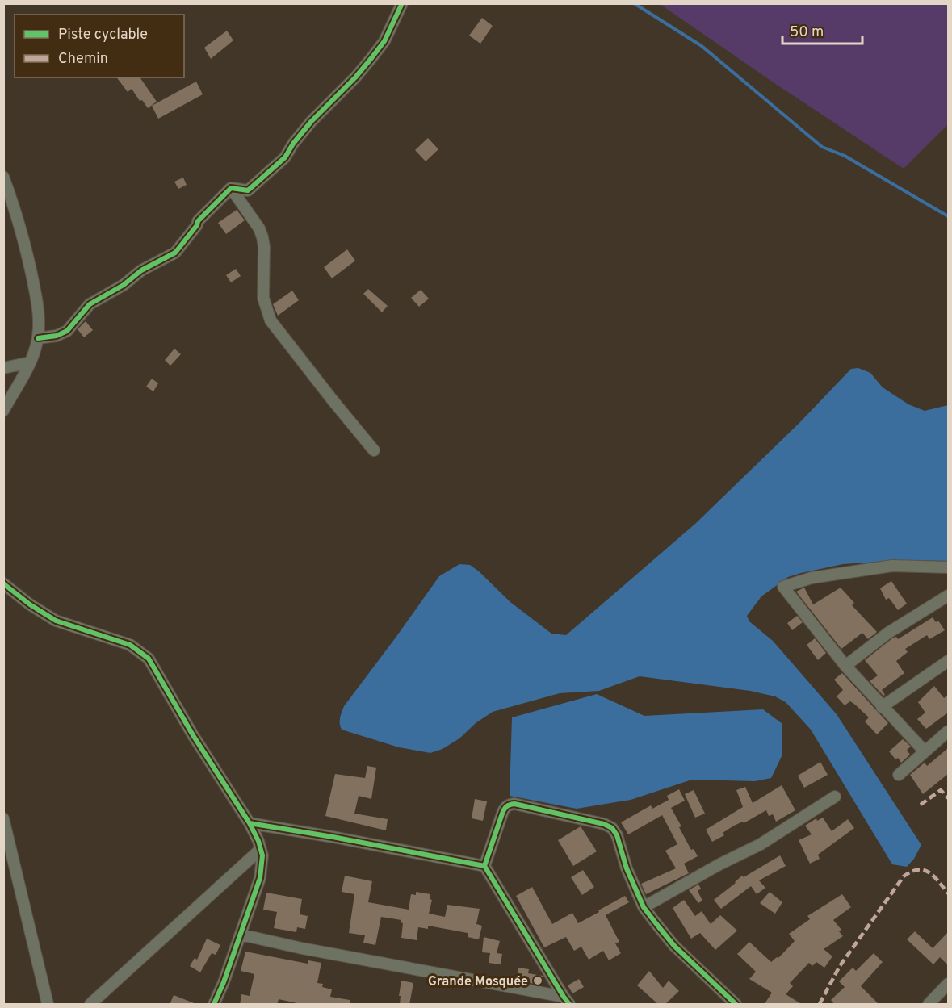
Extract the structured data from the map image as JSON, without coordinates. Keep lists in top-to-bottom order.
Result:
{
  "places": ["Grande Mosquée"],
  "legend": ["Piste cyclable", "Chemin"],
  "scale_bar": "50 m"
}
